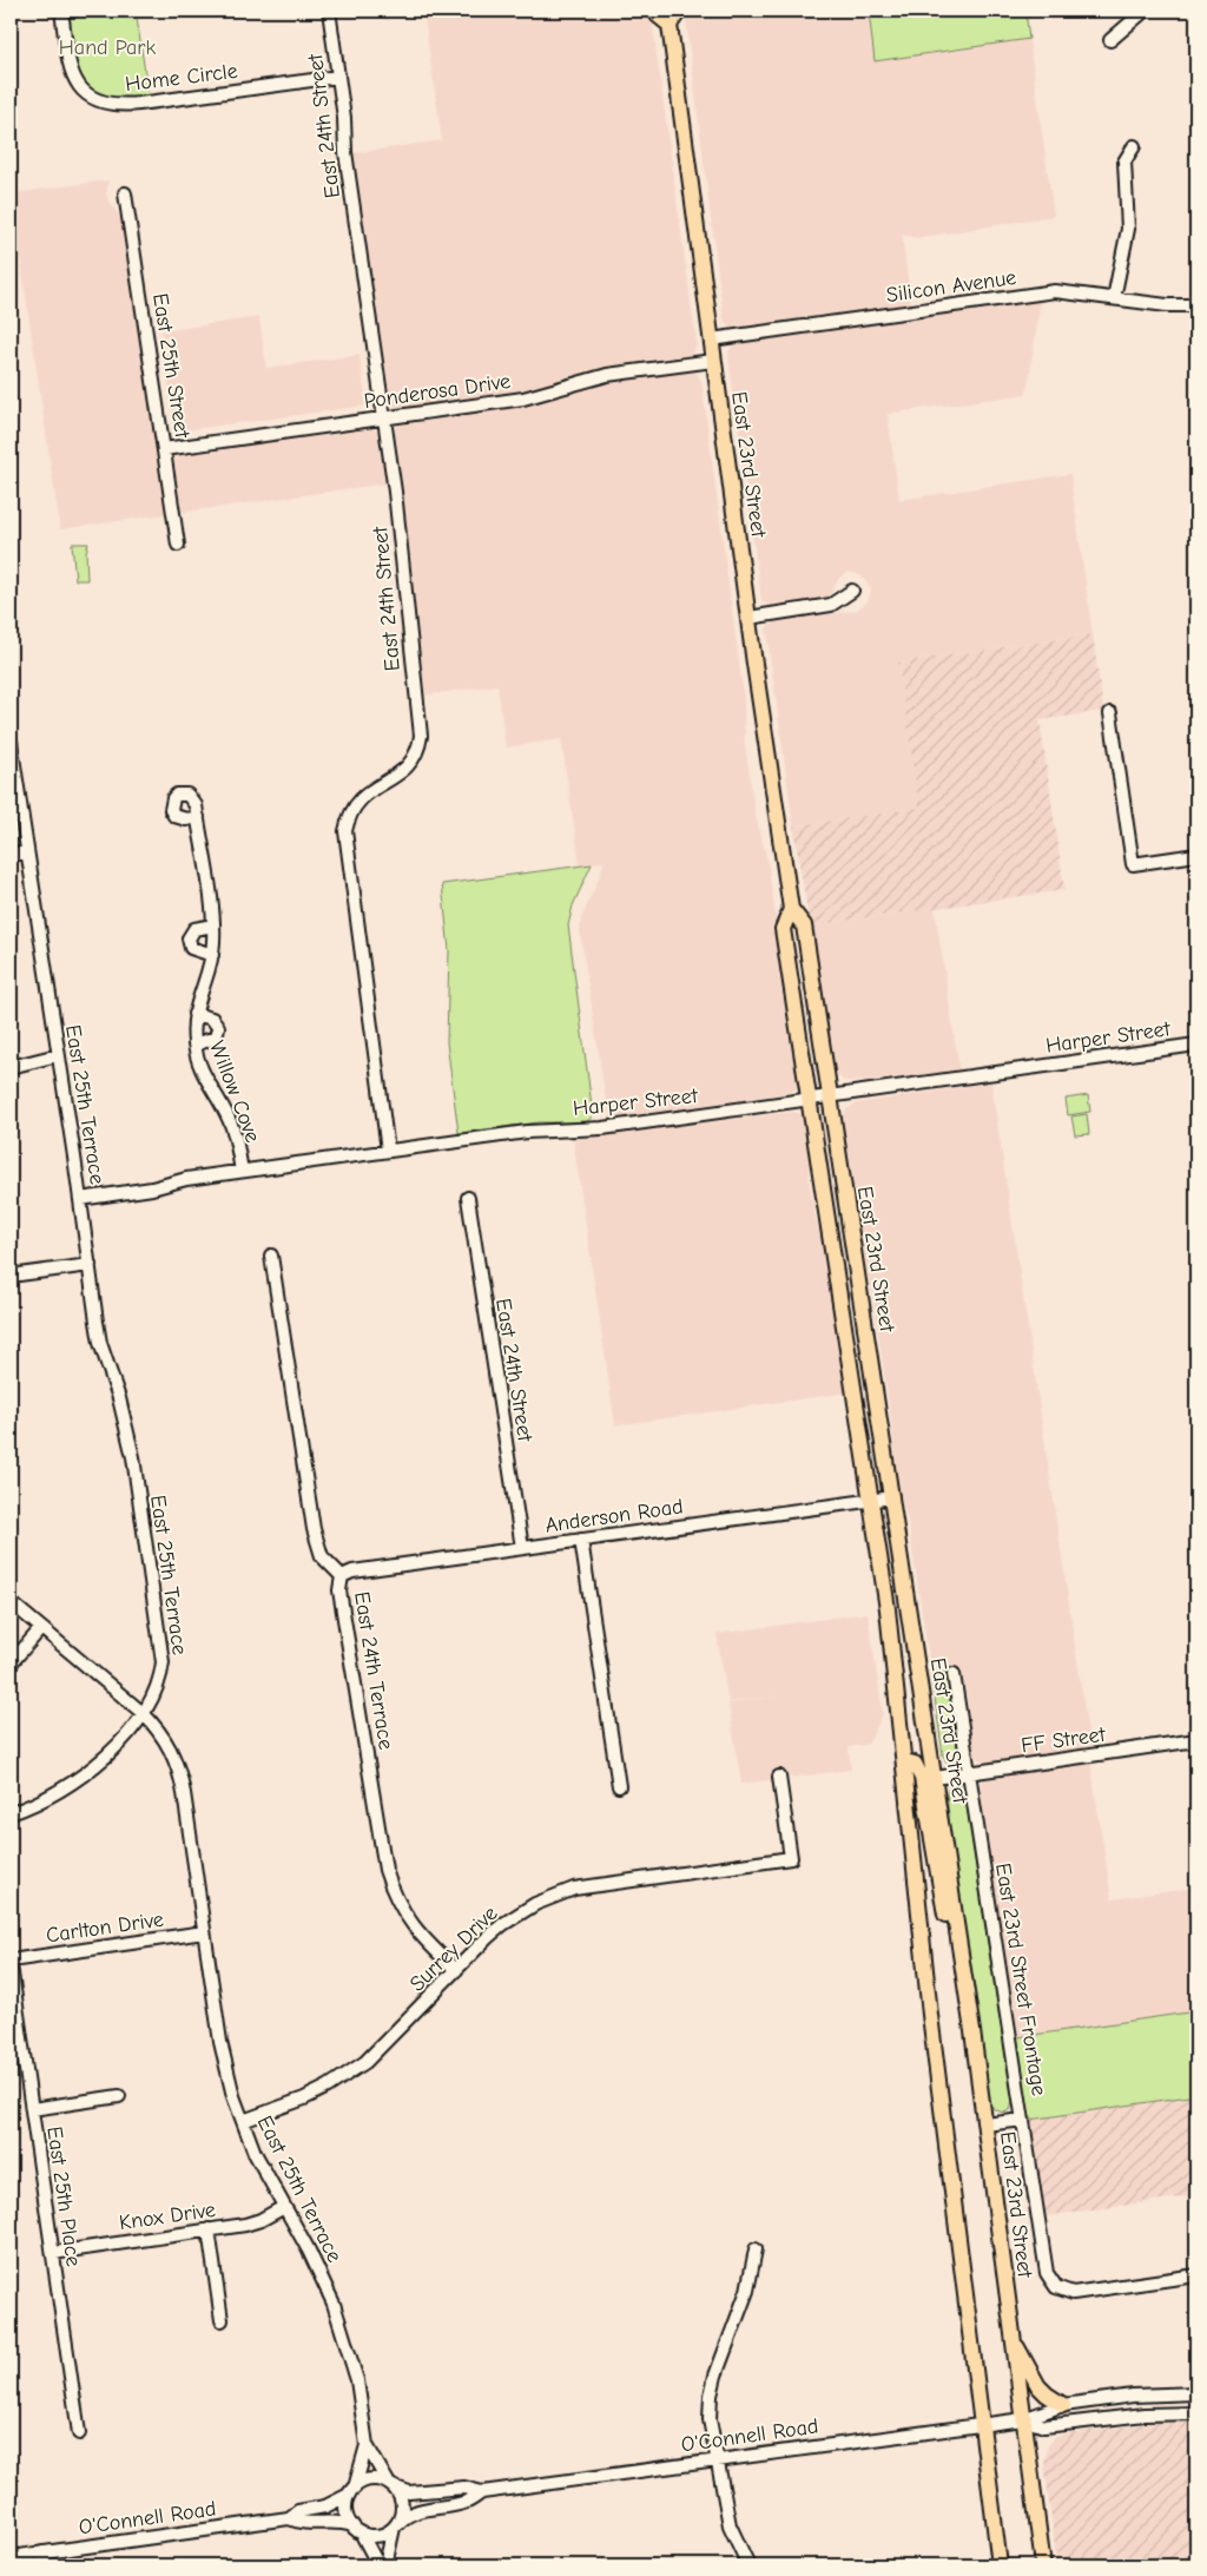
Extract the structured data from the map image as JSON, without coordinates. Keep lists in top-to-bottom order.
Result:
{
  "streets": {
    "main road": ["East 23rd Street"],
    "street": [
      "Home Circle",
      "East 24th Street",
      "Silicon Avenue",
      "East 25th Street",
      "Ponderosa Drive",
      "Harper Street",
      "Willow Cove",
      "East 25th Terrace",
      "Anderson Road",
      "East 24th Terrace",
      "FF Street",
      "Carlton Drive",
      "Surrey Drive",
      "East 23rd Street Frontage",
      "East 25th Place",
      "Knox Drive",
      "O'Connell Road"
    ]
  },
  "crossings": [
    ["Home Circle", "East 24th Street"],
    ["East 24th Street", "Ponderosa Drive"],
    ["East 24th Street", "Harper Street"],
    ["East 24th Street", "Anderson Road"],
    ["Silicon Avenue", "East 23rd Street"],
    ["East 25th Street", "Ponderosa Drive"],
    ["Ponderosa Drive", "East 23rd Street"],
    ["East 23rd Street", "Harper Street"],
    ["East 23rd Street", "Anderson Road"],
    ["East 23rd Street", "FF Street"],
    ["East 23rd Street", "O'Connell Road"],
    ["Harper Street", "Willow Cove"],
    ["Harper Street", "East 25th Terrace"],
    ["East 25th Terrace", "Carlton Drive"],
    ["East 25th Terrace", "Surrey Drive"],
    ["East 25th Terrace", "Knox Drive"],
    ["East 25th Terrace", "O'Connell Road"],
    ["Anderson Road", "East 24th Terrace"],
    ["East 24th Terrace", "Surrey Drive"],
    ["FF Street", "East 23rd Street Frontage"],
    ["Carlton Drive", "East 25th Place"],
    ["East 25th Place", "Knox Drive"]
  ],
  "parks": ["Hand Park"]
}
